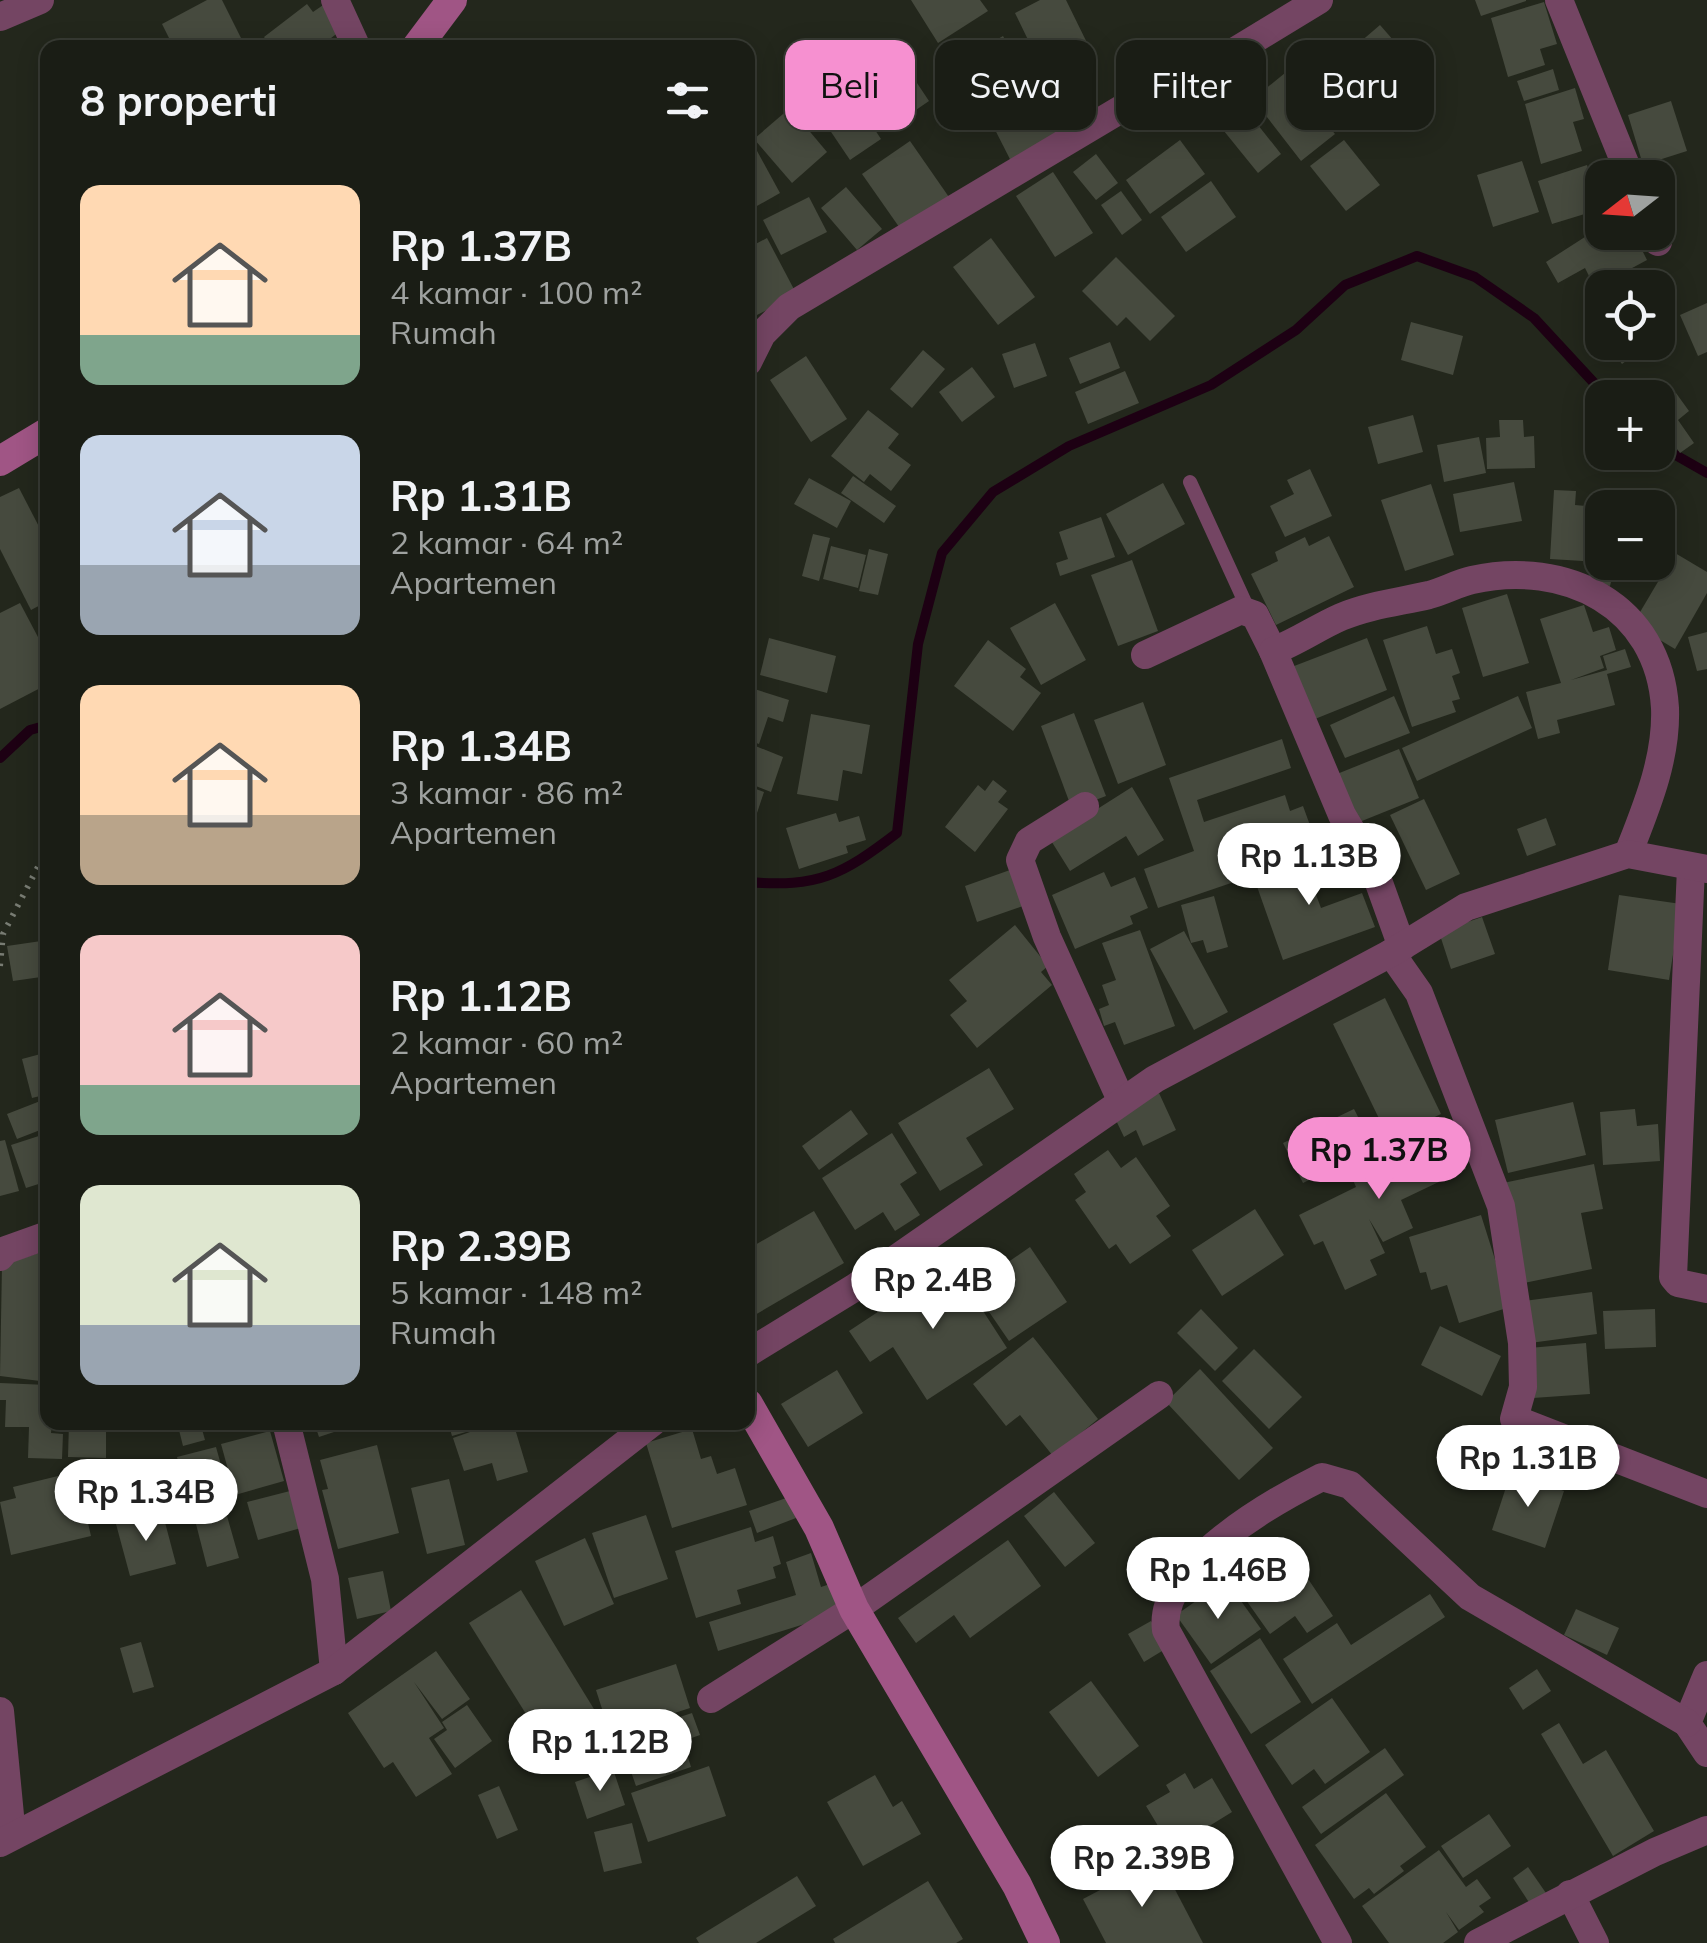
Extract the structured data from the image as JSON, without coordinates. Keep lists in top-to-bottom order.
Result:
{
  "north": "left",
  "page": {
    "chip": [
      "Beli",
      "Sewa",
      "Filter",
      "Baru"
    ],
    "heading": "8 properti",
    "map_buttons": ["+", "−"],
    "list": [
      {
        "name": "Rp 1.37B",
        "note": "4 kamar · 100 m² · Rumah"
      },
      {
        "name": "Rp 1.31B",
        "note": "2 kamar · 64 m² · Apartemen"
      },
      {
        "name": "Rp 1.34B",
        "note": "3 kamar · 86 m² · Apartemen"
      },
      {
        "name": "Rp 1.12B",
        "note": "2 kamar · 60 m² · Apartemen"
      },
      {
        "name": "Rp 2.39B",
        "note": "5 kamar · 148 m² · Rumah"
      }
    ],
    "price": [
      "Rp 1.13B",
      "Rp 1.37B",
      "Rp 2.4B",
      "Rp 1.31B",
      "Rp 1.34B",
      "Rp 1.46B",
      "Rp 1.12B",
      "Rp 2.39B"
    ]
  }
}
